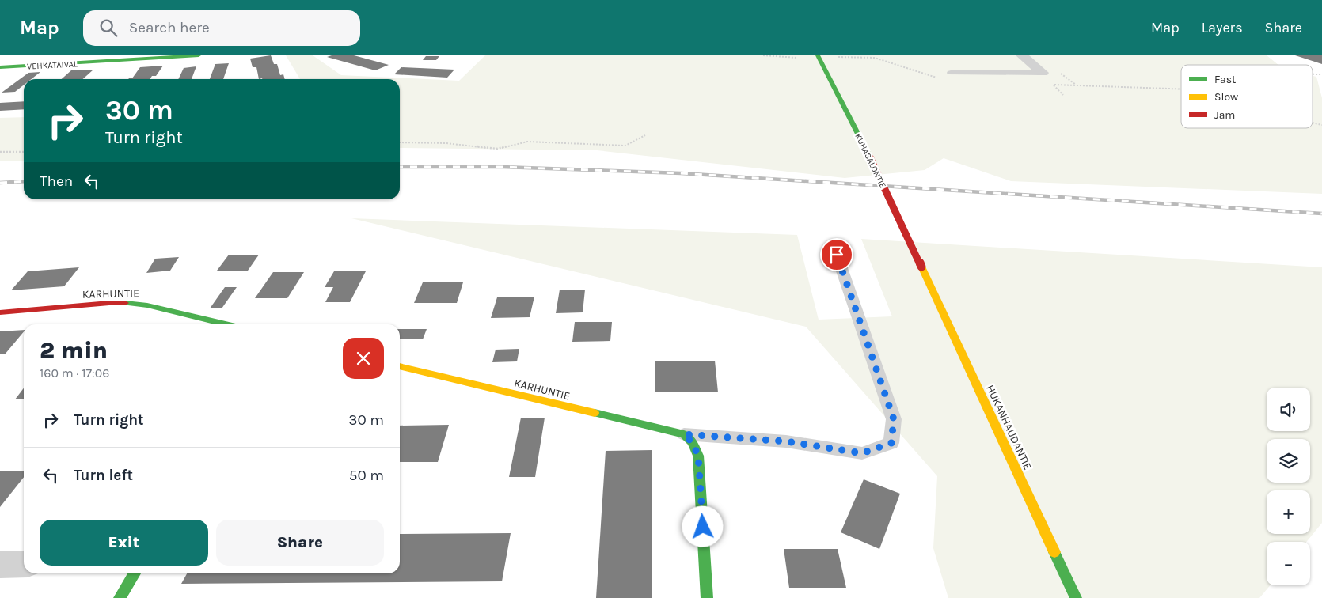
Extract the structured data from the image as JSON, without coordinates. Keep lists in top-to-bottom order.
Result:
{
  "streets": {
    "main road": [
      "VEHKATAIVAL",
      "KUHASALONTIE",
      "KARHUNTIE",
      "HUKANHAUDANTIE"
    ]
  },
  "crossings": [
    ["KUHASALONTIE", "HUKANHAUDANTIE"]
  ],
  "legend": ["Fast", "Slow", "Jam"],
  "page": {
    "header": "Map",
    "search": "Search here",
    "nav": ["Map", "Layers", "Share"],
    "turn": ["30 m", "Turn right"],
    "then": "Then",
    "heading": ["2 min", "160 m · 17:06"],
    "map_buttons": ["+", "−"],
    "list": [
      {
        "name": "Turn right",
        "value": "30 m"
      },
      {
        "name": "Turn left",
        "value": "50 m"
      }
    ],
    "buttons": ["Exit", "Share"]
  }
}
